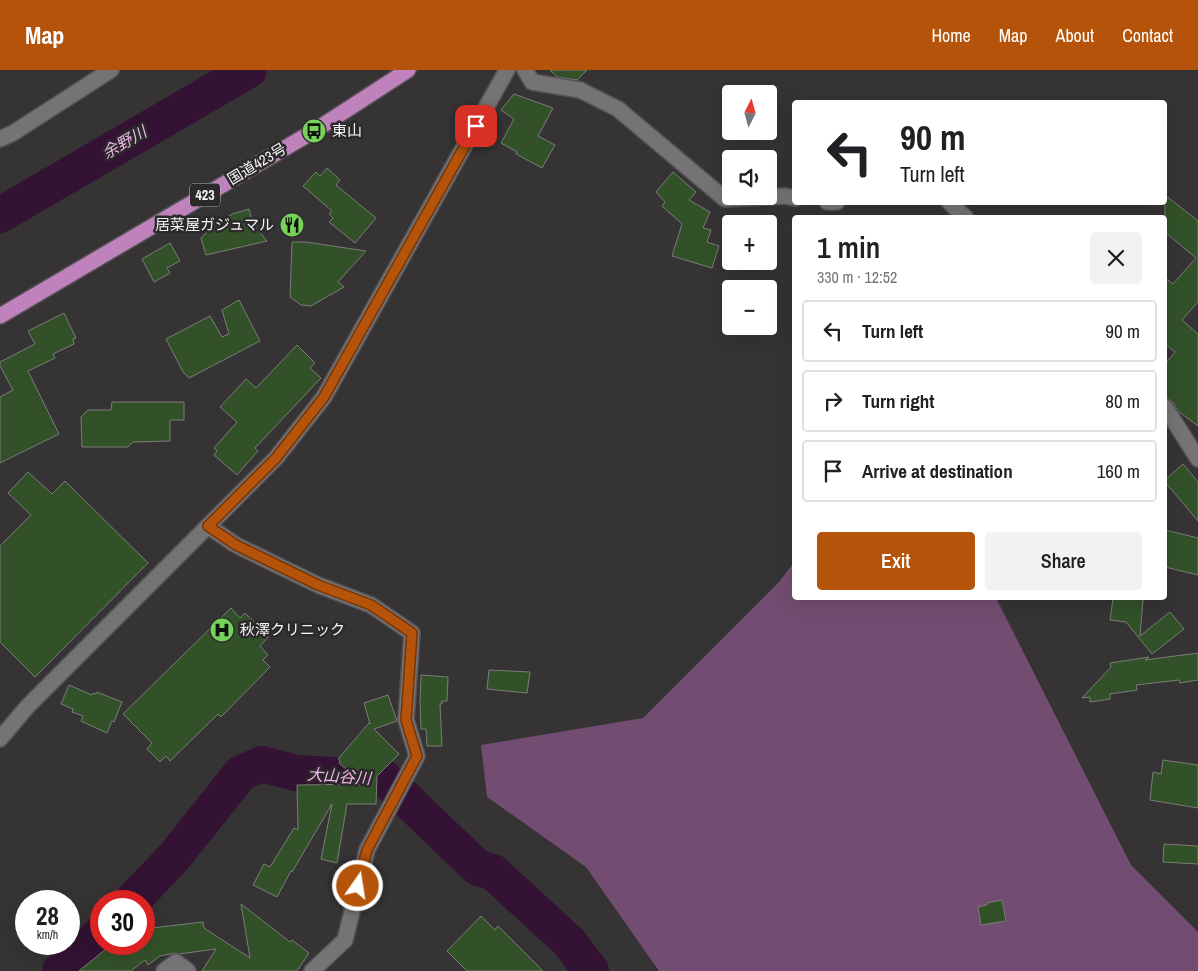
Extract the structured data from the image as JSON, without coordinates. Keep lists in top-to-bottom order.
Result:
{
  "streets": {
    "highway": ["国道423号", "423"]
  },
  "water": ["余野川", "大山谷川"],
  "places": {
    "bus stop": ["東山"],
    "restaurant": ["居菜屋ガジュマル"],
    "hospital": ["秋澤クリニック"]
  },
  "north": "top",
  "page": {
    "header": "Map",
    "nav": [
      "Home",
      "Map",
      "About",
      "Contact"
    ],
    "map_buttons": ["+", "−"],
    "turn": ["90 m", "Turn left"],
    "heading": ["1 min", "330 m · 12:52"],
    "list": [
      {
        "name": "Turn left",
        "value": "90 m"
      },
      {
        "name": "Turn right",
        "value": "80 m"
      },
      {
        "name": "Arrive at destination",
        "value": "160 m"
      }
    ],
    "buttons": ["Exit", "Share"],
    "speed": "28 km/h",
    "limit": "30"
  }
}
